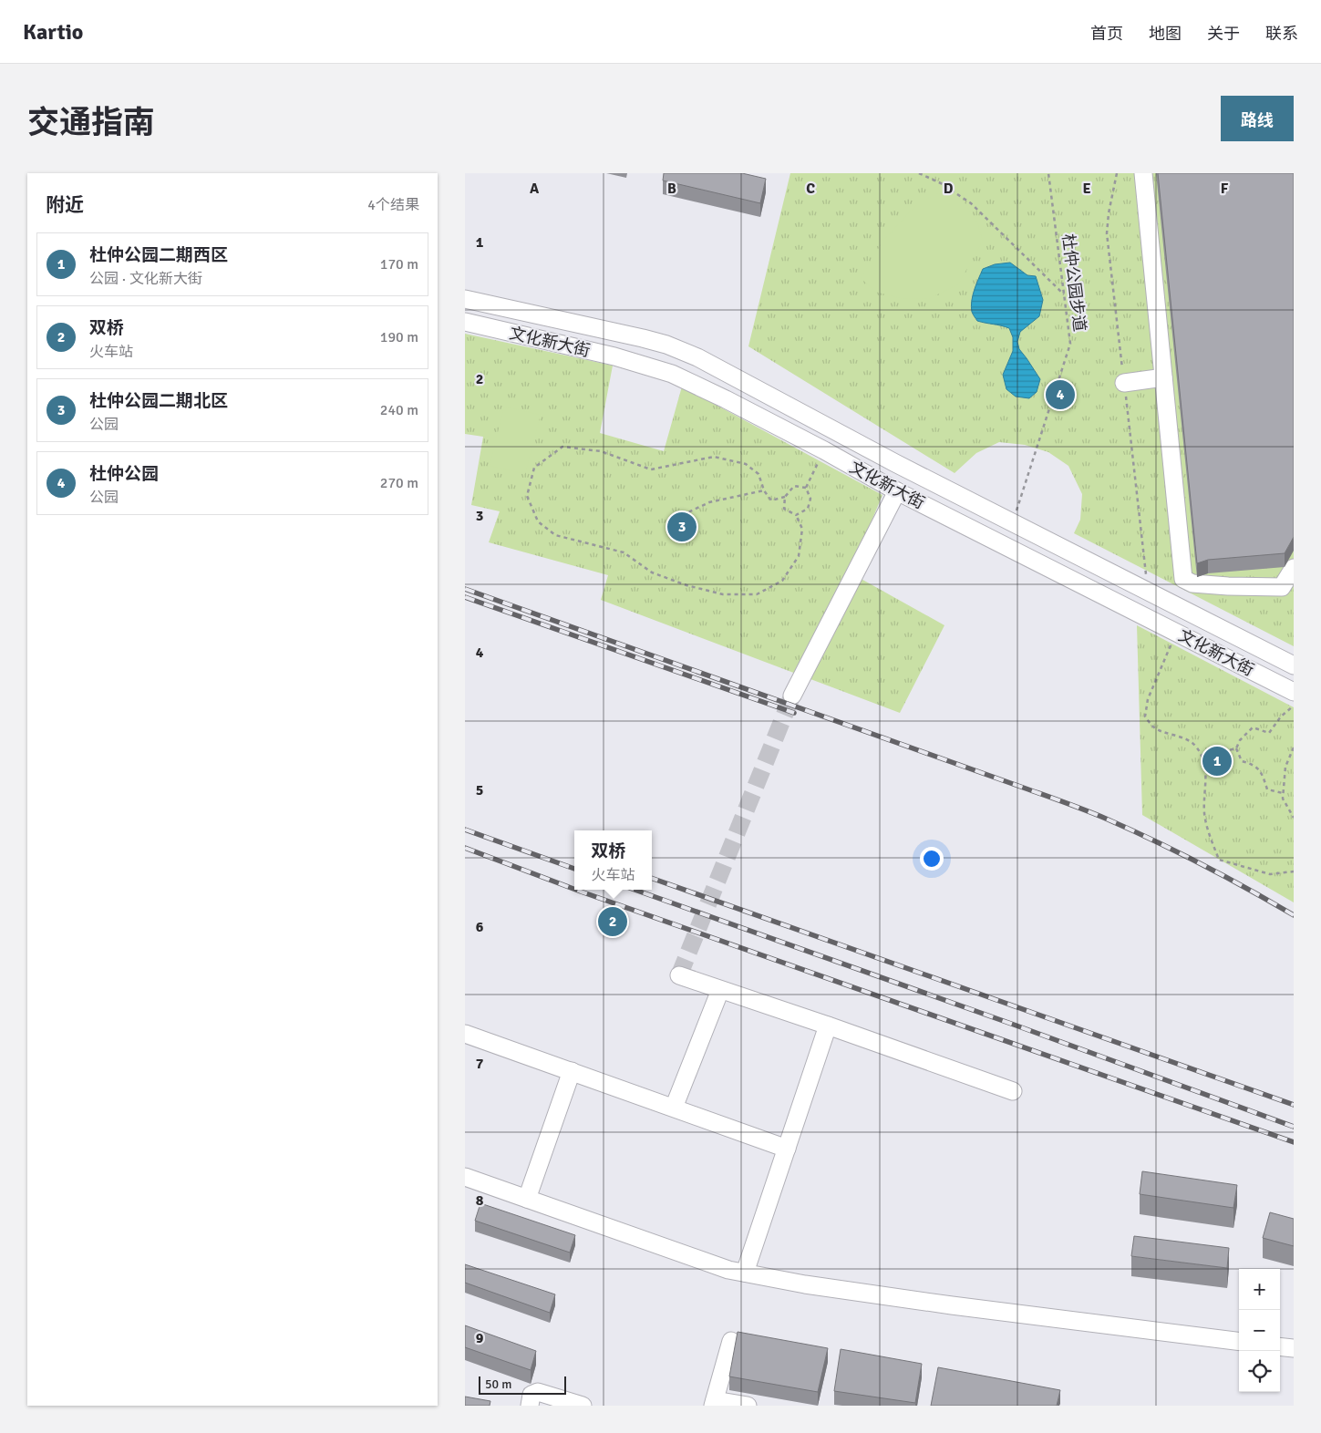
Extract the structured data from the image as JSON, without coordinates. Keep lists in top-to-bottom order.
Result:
{
  "streets": {
    "street": ["文化新大街"],
    "path": ["杜仲公园步道"]
  },
  "crossings": [
    ["杜仲公园步道", "文化新大街"]
  ],
  "scale_bar": "50 m",
  "page": {
    "header": "Kartio",
    "nav": [
      "首页",
      "地图",
      "关于",
      "联系"
    ],
    "title": "交通指南",
    "buttons": "路线",
    "heading": ["附近", "4个结果"],
    "list": [
      {
        "mark": "1",
        "name": "杜仲公园二期西区",
        "note": "公园 · 文化新大街",
        "value": "170 m"
      },
      {
        "mark": "2",
        "name": "双桥",
        "note": "火车站",
        "value": "190 m"
      },
      {
        "mark": "3",
        "name": "杜仲公园二期北区",
        "note": "公园",
        "value": "240 m"
      },
      {
        "mark": "4",
        "name": "杜仲公园",
        "note": "公园",
        "value": "270 m"
      }
    ],
    "pins": [
      "4",
      "3",
      "1",
      "2"
    ],
    "popup": ["双桥", "火车站"],
    "map_buttons": ["+", "−"],
    "scale": "50 m"
  },
  "grid": {
    "columns": [
      "A",
      "B",
      "C",
      "D",
      "E",
      "F"
    ],
    "rows": [
      "1",
      "2",
      "3",
      "4",
      "5",
      "6",
      "7",
      "8",
      "9"
    ]
  }
}
